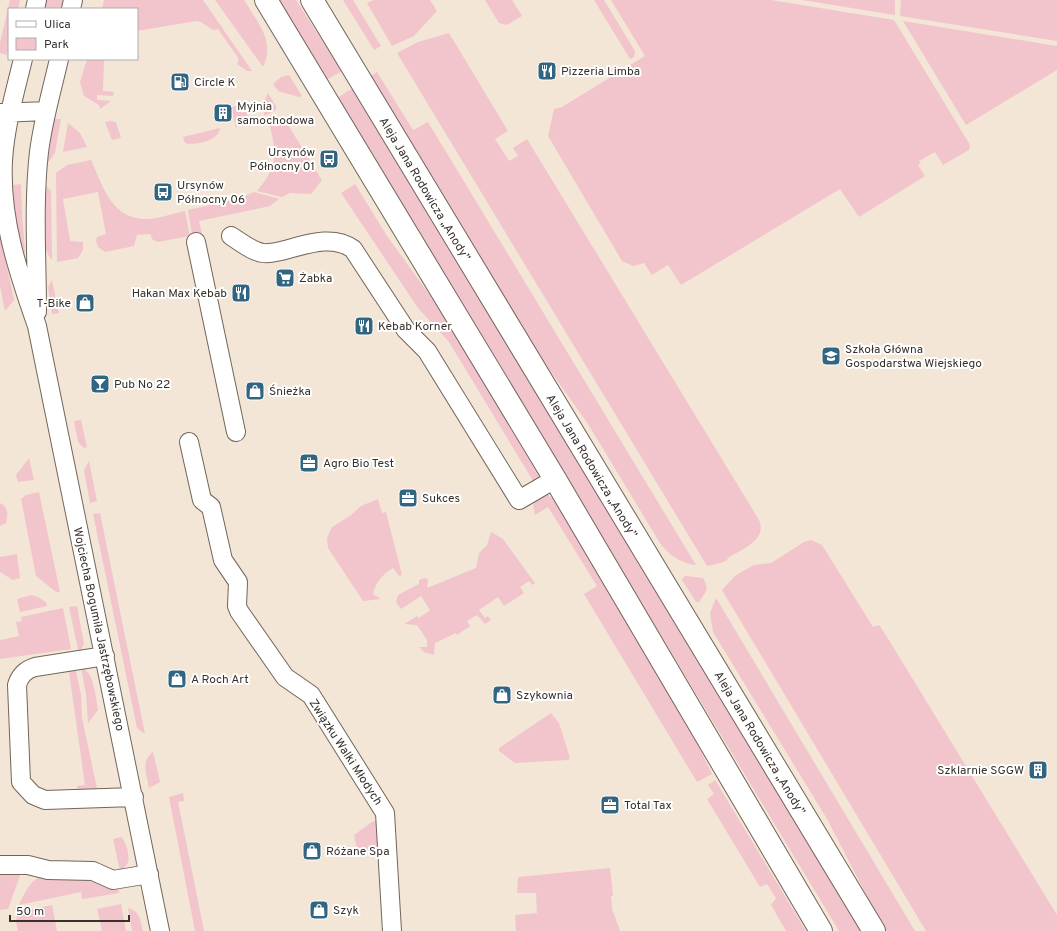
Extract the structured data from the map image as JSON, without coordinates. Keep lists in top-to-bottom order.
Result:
{
  "streets": {
    "main road": ["Aleja Jana Rodowicza „Anody”"],
    "street": ["Wojciecha Bogumiła Jastrzębowskiego", "Związku Walki Młodych"]
  },
  "places": {
    "restaurant": ["Pizzeria Limba", "Hakan Max Kebab", "Kebab Korner"],
    "fuel station": ["Circle K"],
    "building": ["Myjnia samochodowa", "Szklarnie SGGW"],
    "bus stop": ["Ursynów Północny 01", "Ursynów Północny 06"],
    "supermarket": ["Żabka"],
    "shop": [
      "T-Bike",
      "Śnieżka",
      "A Roch Art",
      "Szykownia",
      "Różane Spa",
      "Szyk"
    ],
    "school or university": ["Szkoła Główna Gospodarstwa Wiejskiego"],
    "bar": ["Pub No 22"],
    "office": ["Agro Bio Test", "Sukces", "Total Tax"]
  },
  "legend": ["Ulica", "Park"],
  "scale_bar": "50 m"
}
